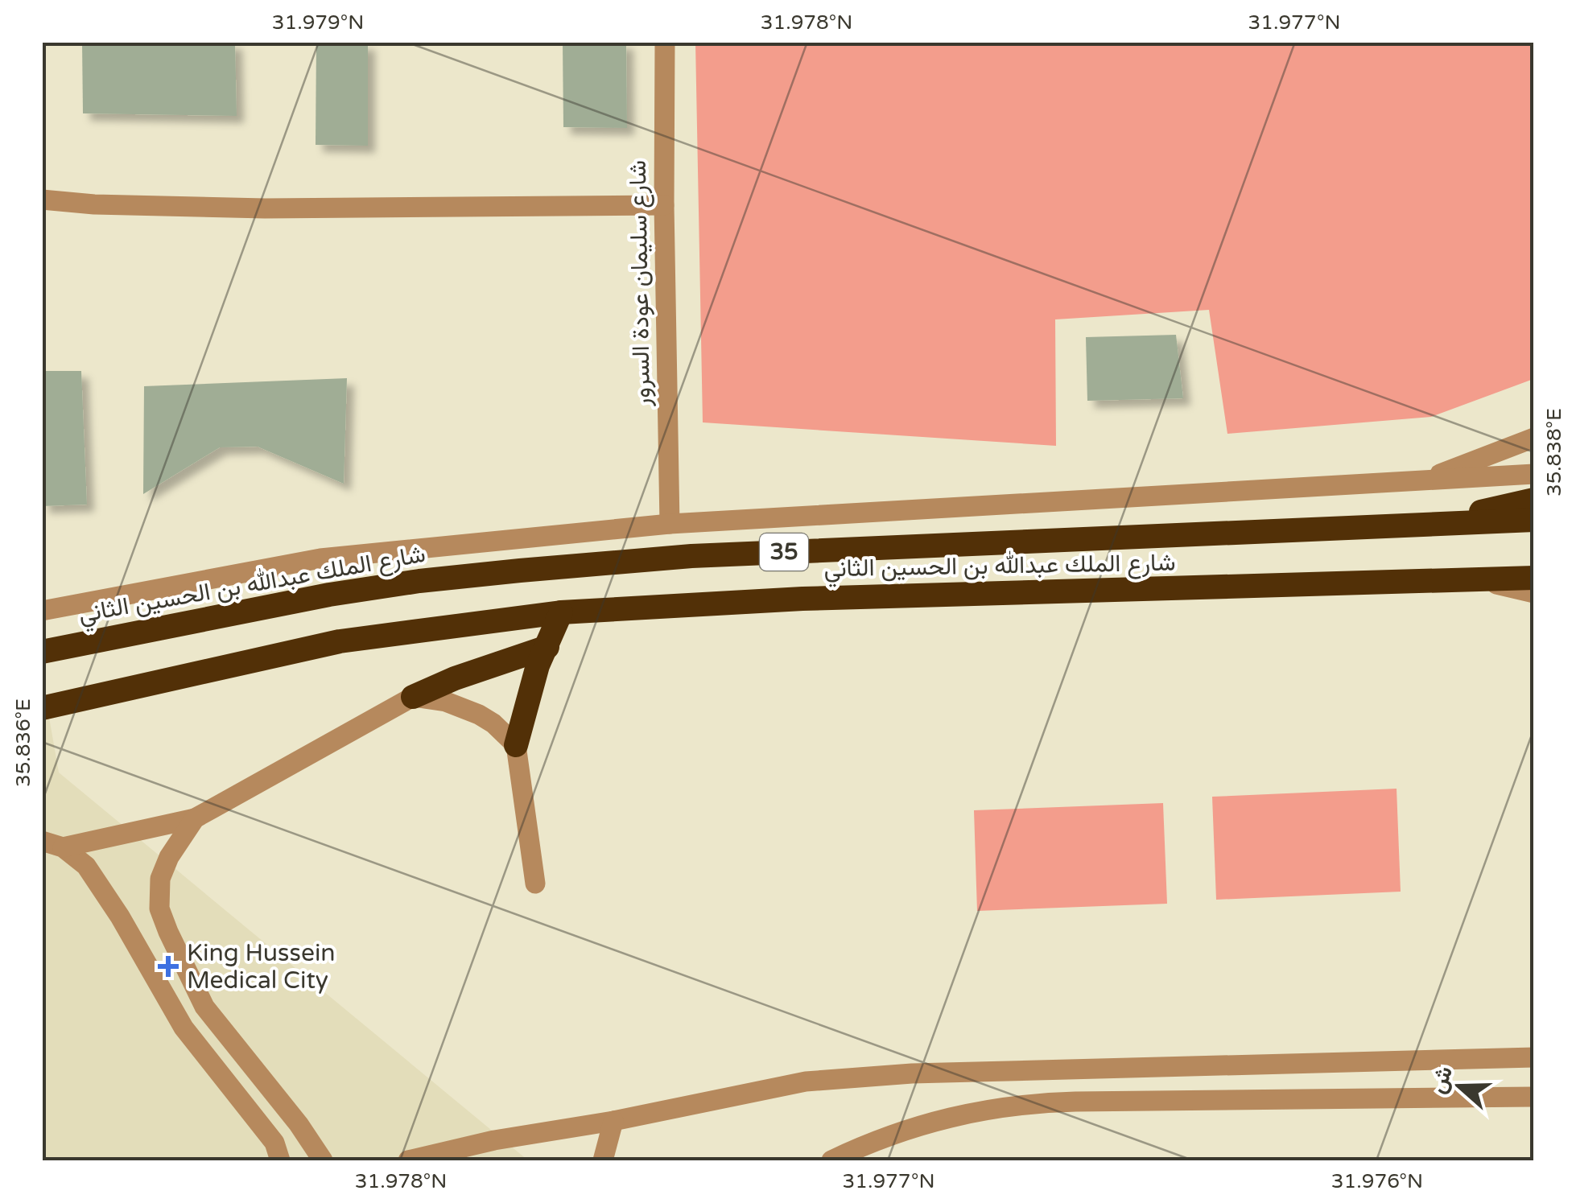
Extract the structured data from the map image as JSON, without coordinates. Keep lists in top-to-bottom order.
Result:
{
  "streets": {
    "highway": ["35", "شارع الملك عبدالله بن الحسين الثاني"],
    "street": ["شارع سليمان عودة السرور"]
  },
  "crossings": [
    ["شارع سليمان عودة السرور", "شارع الملك عبدالله بن الحسين الثاني"]
  ],
  "places": {
    "health": ["King Hussein Medical City"]
  },
  "north": "left",
  "coordinates": [
    "31.979°N",
    "31.978°N",
    "31.977°N",
    "35.838°E",
    "35.836°E",
    "31.976°N"
  ]
}
